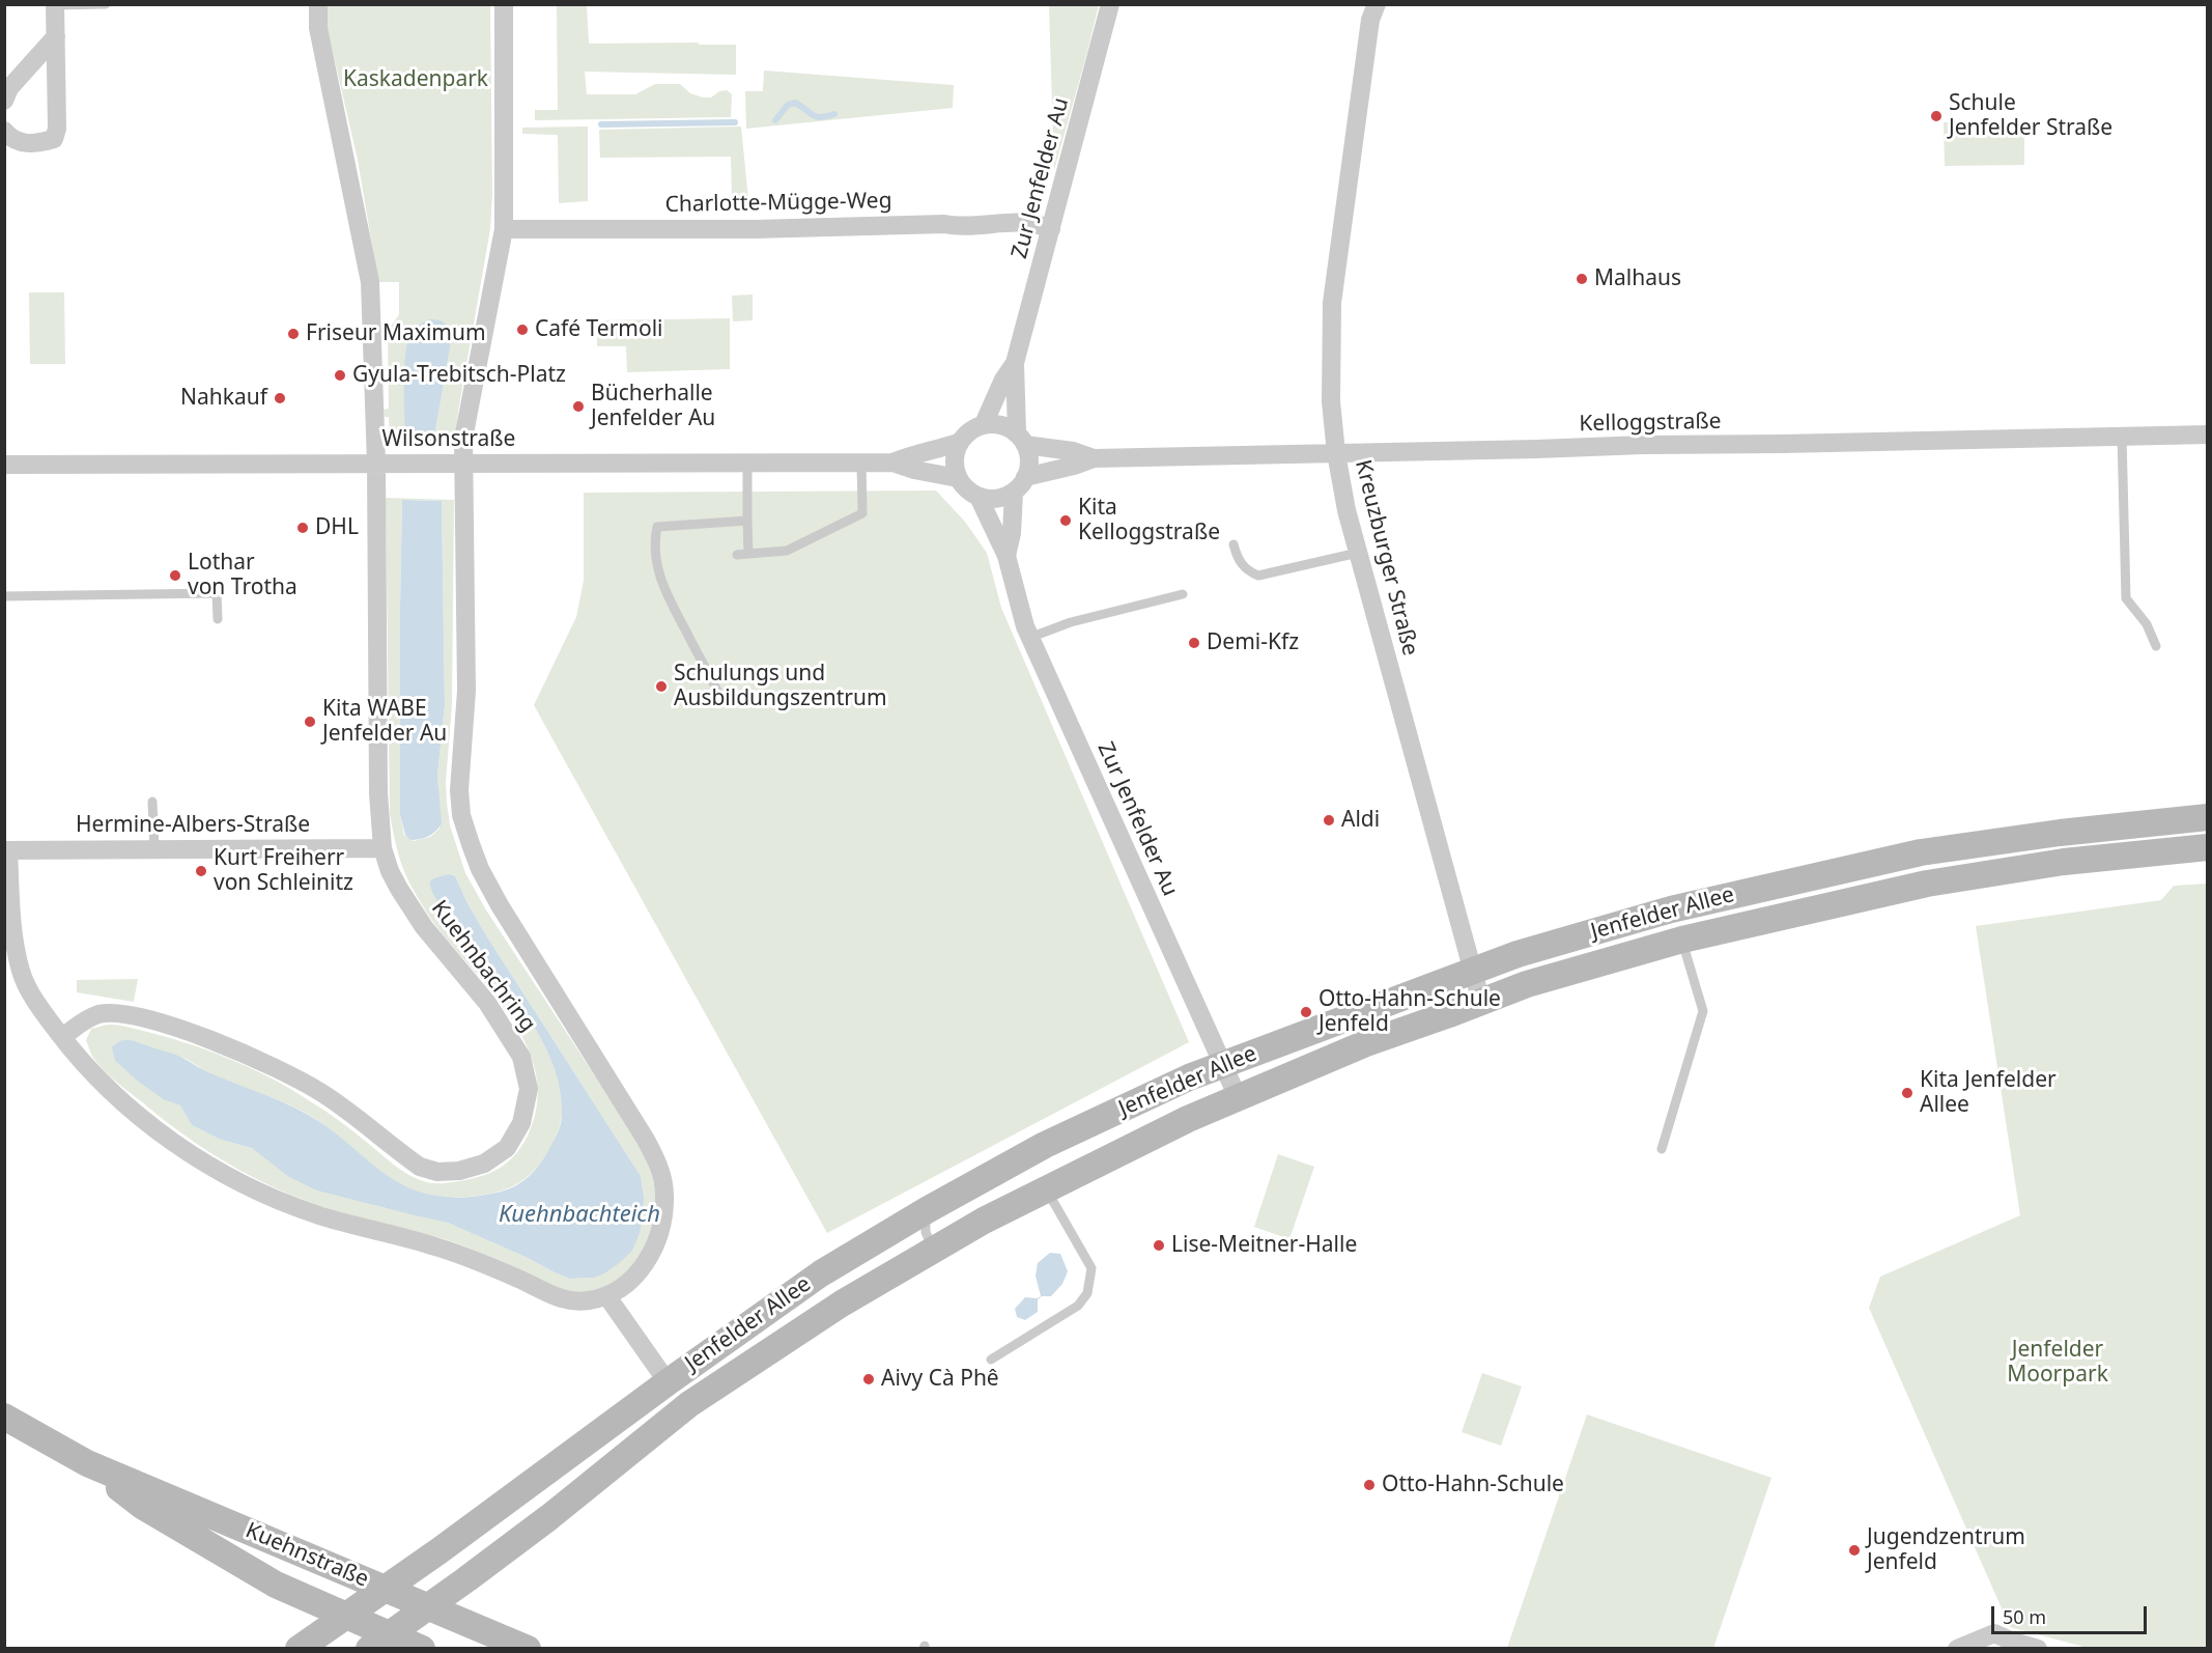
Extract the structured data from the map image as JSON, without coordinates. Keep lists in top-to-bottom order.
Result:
{
  "streets": {
    "main road": ["Jenfelder Allee", "Kuehnstraße"],
    "street": [
      "Zur Jenfelder Au",
      "Charlotte-Mügge-Weg",
      "Kelloggstraße",
      "Wilsonstraße",
      "Kreuzburger Straße",
      "Hermine-Albers-Straße",
      "Kuehnbachring"
    ]
  },
  "crossings": [
    ["Zur Jenfelder Au", "Charlotte-Mügge-Weg"],
    ["Zur Jenfelder Au", "Kelloggstraße"],
    ["Zur Jenfelder Au", "Wilsonstraße"],
    ["Zur Jenfelder Au", "Jenfelder Allee"],
    ["Kelloggstraße", "Wilsonstraße"],
    ["Kelloggstraße", "Kreuzburger Straße"],
    ["Wilsonstraße", "Kuehnbachring"],
    ["Kreuzburger Straße", "Jenfelder Allee"],
    ["Hermine-Albers-Straße", "Kuehnbachring"],
    ["Jenfelder Allee", "Kuehnstraße"]
  ],
  "water": ["Kuehnbachteich"],
  "parks": ["Kaskadenpark", "Jenfelder Moorpark"],
  "places": [
    "Schule Jenfelder Straße",
    "Malhaus",
    "Café Termoli",
    "Friseur Maximum",
    "Gyula-Trebitsch-Platz",
    "Nahkauf",
    "Bücherhalle Jenfelder Au",
    "Kita Kelloggstraße",
    "DHL",
    "Lothar von Trotha",
    "Demi-Kfz",
    "Schulungs und Ausbildungszentrum",
    "Kita WABE Jenfelder Au",
    "Aldi",
    "Kurt Freiherr von Schleinitz",
    "Otto-Hahn-Schule Jenfeld",
    "Kita Jenfelder Allee",
    "Lise-Meitner-Halle",
    "Aivy Cà Phê",
    "Otto-Hahn-Schule",
    "Jugendzentrum Jenfeld"
  ],
  "scale_bar": "50 m"
}
